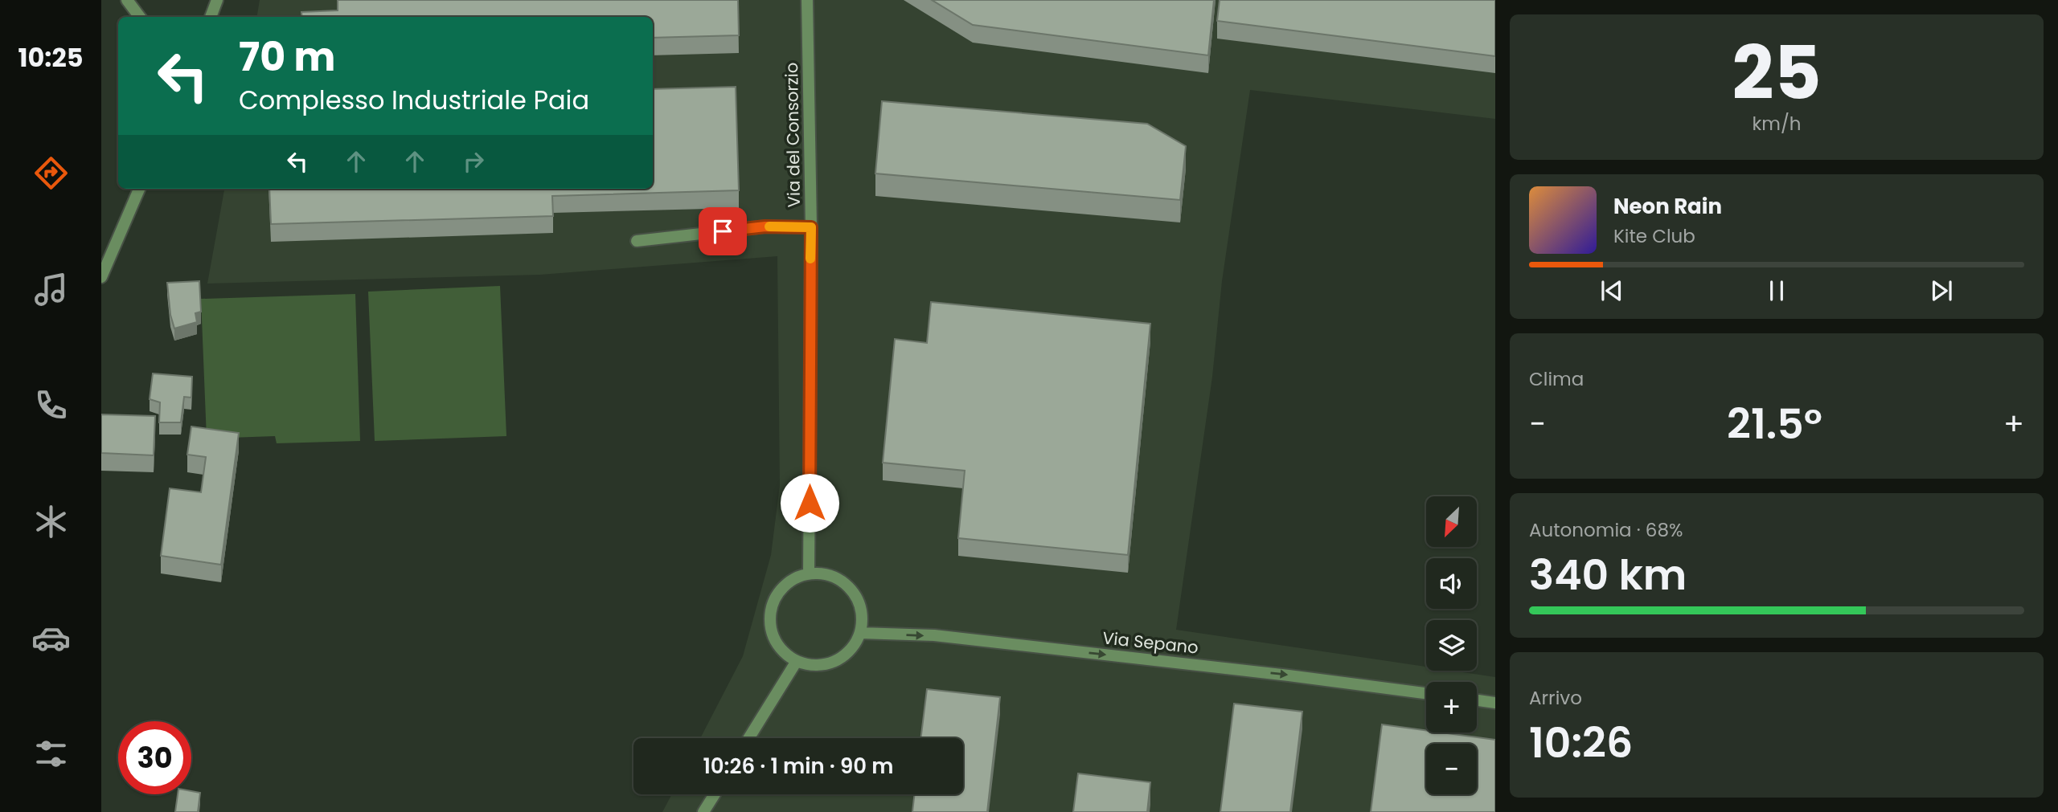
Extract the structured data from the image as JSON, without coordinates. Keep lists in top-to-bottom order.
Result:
{
  "streets": {
    "street": ["Via del Consorzio", "Via Sepano"]
  },
  "crossings": [
    ["Via del Consorzio", "Via Sepano"]
  ],
  "one_way": ["Via Sepano"],
  "north": "bottom left",
  "page": {
    "tabs": "10:25",
    "tile": [
      ["25", "km/h"],
      "Clima",
      ["Autonomia · 68%", "340 km"],
      ["Arrivo", "10:26"]
    ],
    "turn": ["70 m", "Complesso Industriale Paia"],
    "song": ["Neon Rain", "Kite Club"],
    "heat": ["−", "21.5°", "+"],
    "map_buttons": ["+", "−"],
    "limit": "30",
    "trip": "10:26 · 1 min · 90 m"
  }
}
